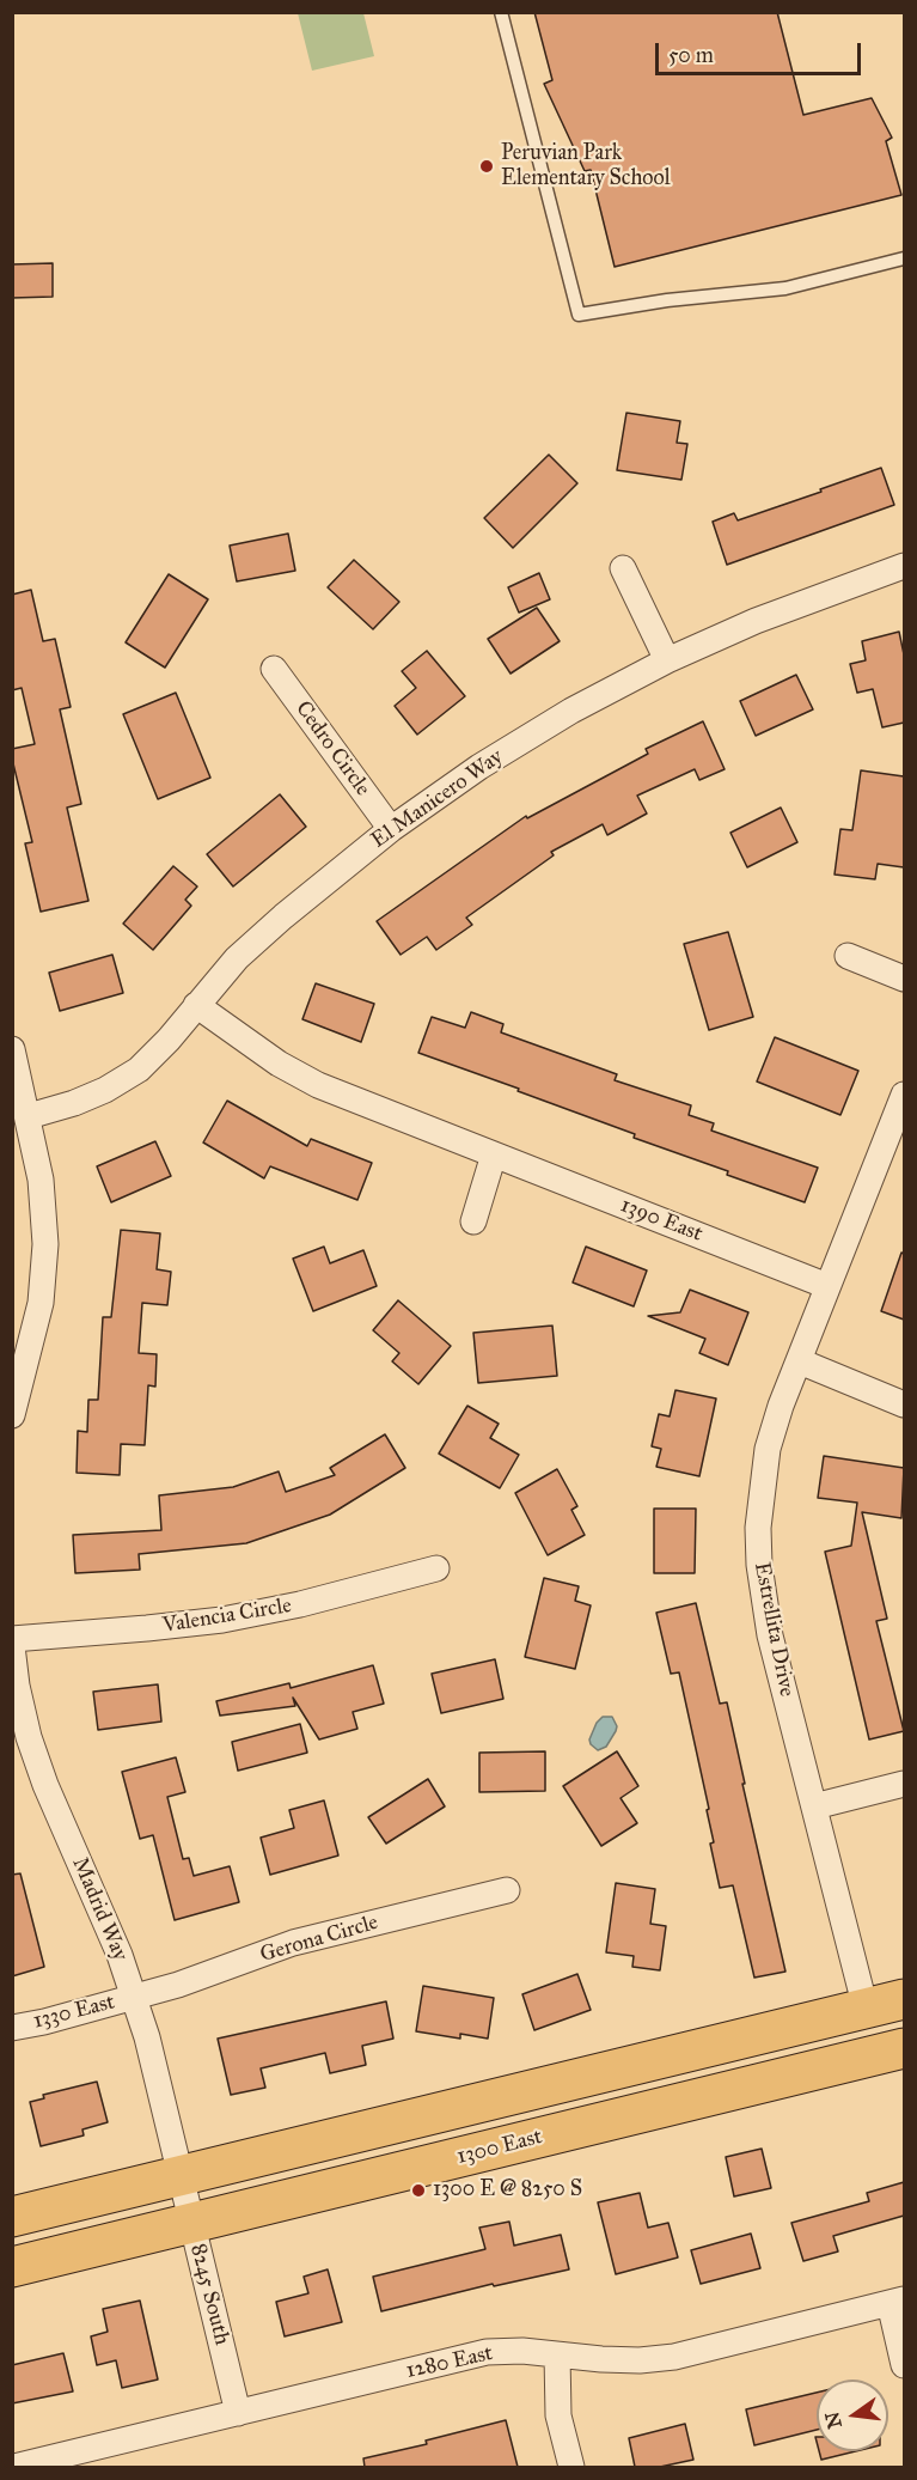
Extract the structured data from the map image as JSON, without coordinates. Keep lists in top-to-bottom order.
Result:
{
  "streets": {
    "main road": ["1300 East"],
    "street": [
      "Cedro Circle",
      "El Manicero Way",
      "1390 East",
      "Valencia Circle",
      "Estrellita Drive",
      "Madrid Way",
      "Gerona Circle",
      "1330 East",
      "8245 South",
      "1280 East"
    ]
  },
  "crossings": [
    ["Cedro Circle", "El Manicero Way"],
    ["El Manicero Way", "1390 East"],
    ["1390 East", "Estrellita Drive"],
    ["Madrid Way", "Gerona Circle"],
    ["Madrid Way", "1330 East"],
    ["Madrid Way", "8245 South"],
    ["Gerona Circle", "1330 East"],
    ["1300 East", "8245 South"],
    ["8245 South", "1280 East"]
  ],
  "places": ["Peruvian Park Elementary School", "1300 E @ 8250 S"],
  "scale_bar": "50 m",
  "north": "left"
}
